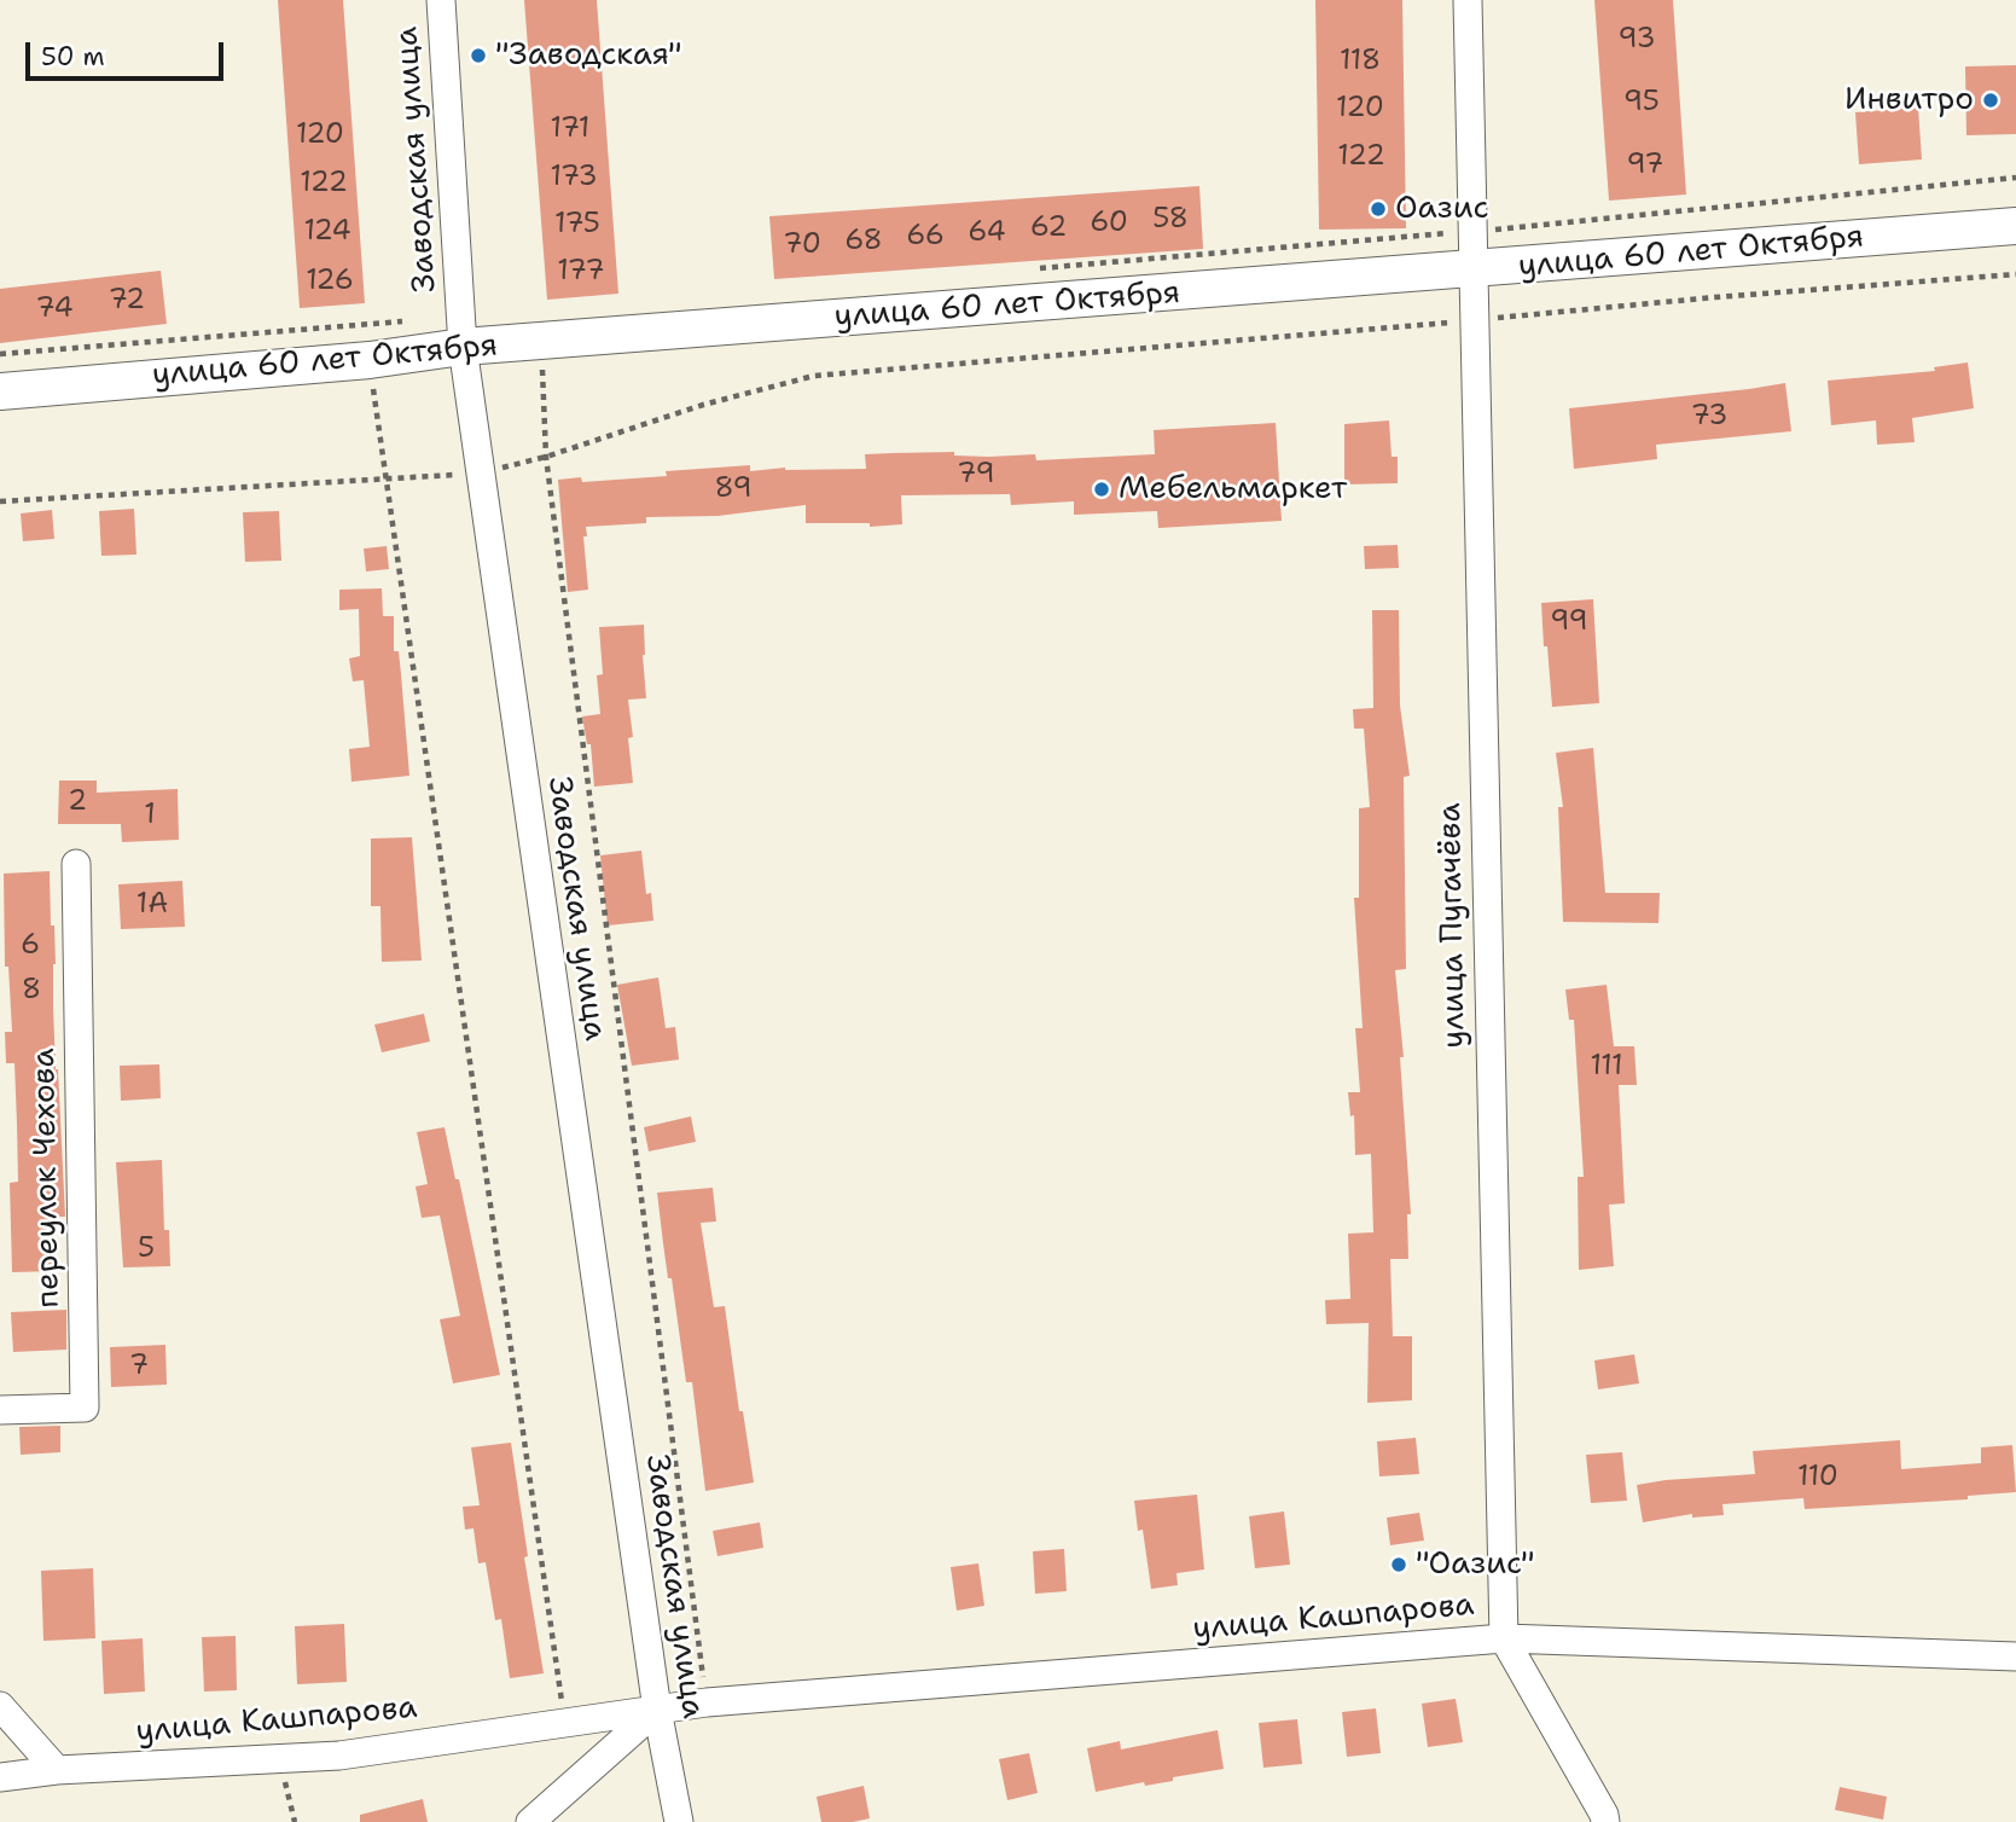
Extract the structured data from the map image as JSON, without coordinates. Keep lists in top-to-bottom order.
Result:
{
  "streets": {
    "main road": ["улица 60 лет Октября"],
    "street": [
      "Заводская улица",
      "улица Пугачёва",
      "переулок Чехова",
      "улица Кашпарова"
    ]
  },
  "crossings": [
    ["Заводская улица", "улица 60 лет Октября"],
    ["Заводская улица", "улица Кашпарова"],
    ["улица 60 лет Октября", "улица Пугачёва"],
    ["улица Пугачёва", "улица Кашпарова"]
  ],
  "places": [
    "\"Заводская\"",
    "Инвитро",
    "Оазис",
    "Мебельмаркет",
    "\"Оазис\""
  ],
  "house_numbers": [
    "93",
    "118",
    "95",
    "120",
    "171",
    "120",
    "122",
    "97",
    "173",
    "122",
    "58",
    "60",
    "175",
    "62",
    "124",
    "64",
    "66",
    "68",
    "70",
    "177",
    "126",
    "72",
    "74",
    "73",
    "79",
    "89",
    "99",
    "2",
    "1",
    "1А",
    "6",
    "8",
    "111",
    "5",
    "7",
    "110"
  ],
  "scale_bar": "50 m"
}
